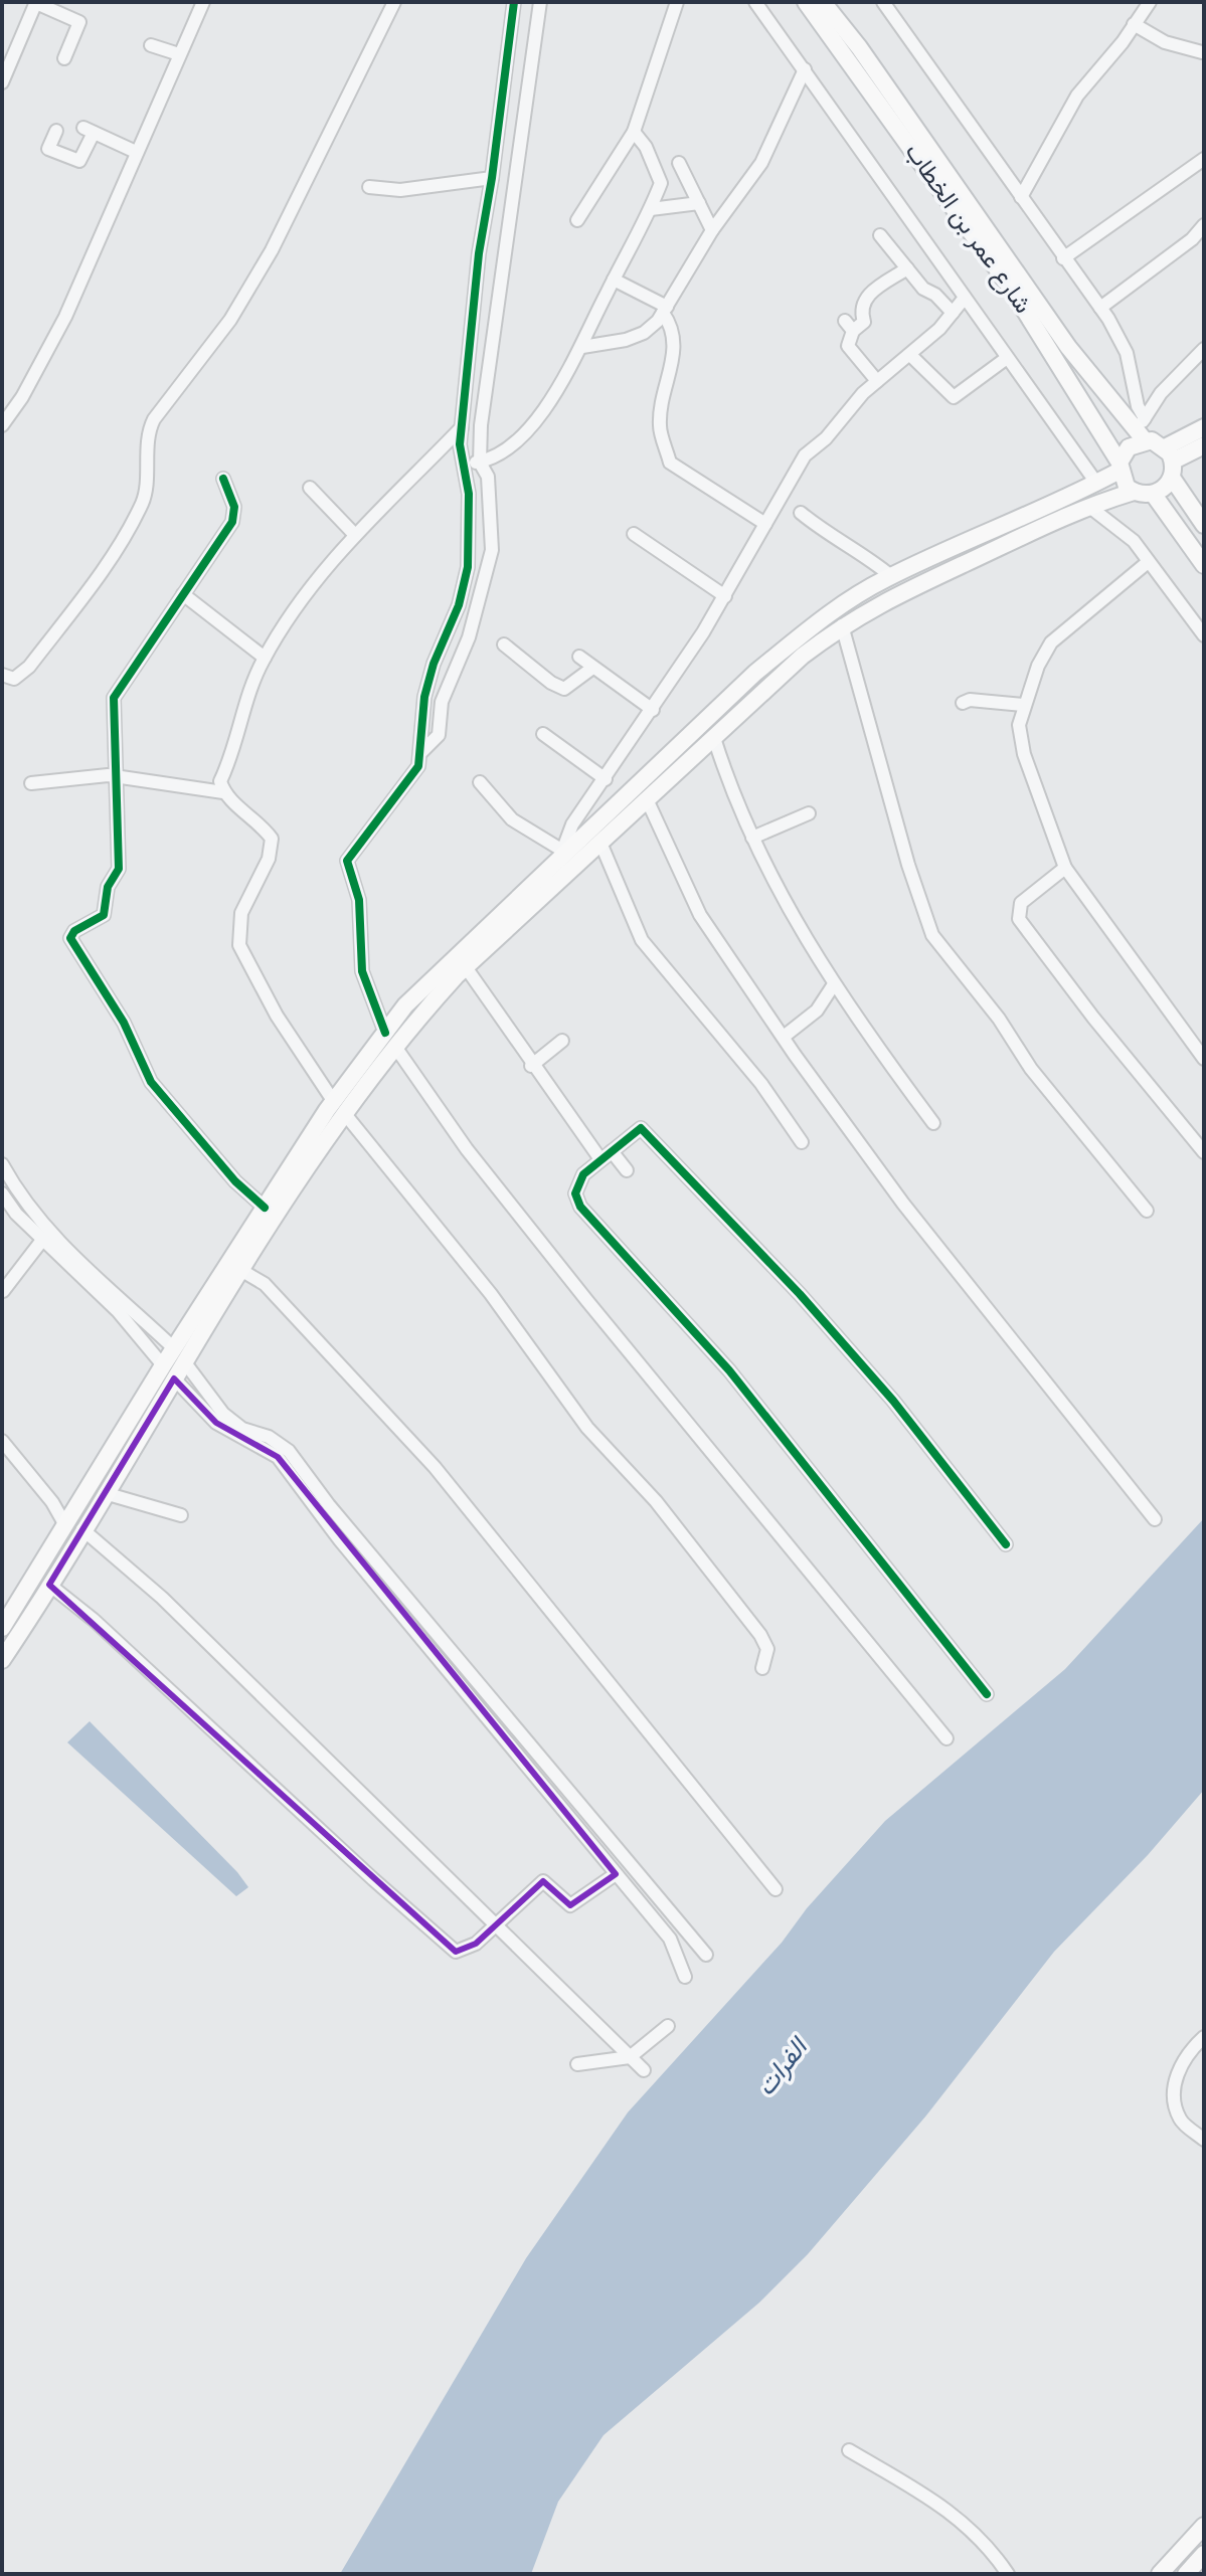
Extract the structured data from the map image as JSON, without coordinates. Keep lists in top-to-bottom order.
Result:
{
  "streets": {
    "main road": ["شارع عمر بن الخطاب"]
  },
  "water": ["الفرات"]
}
